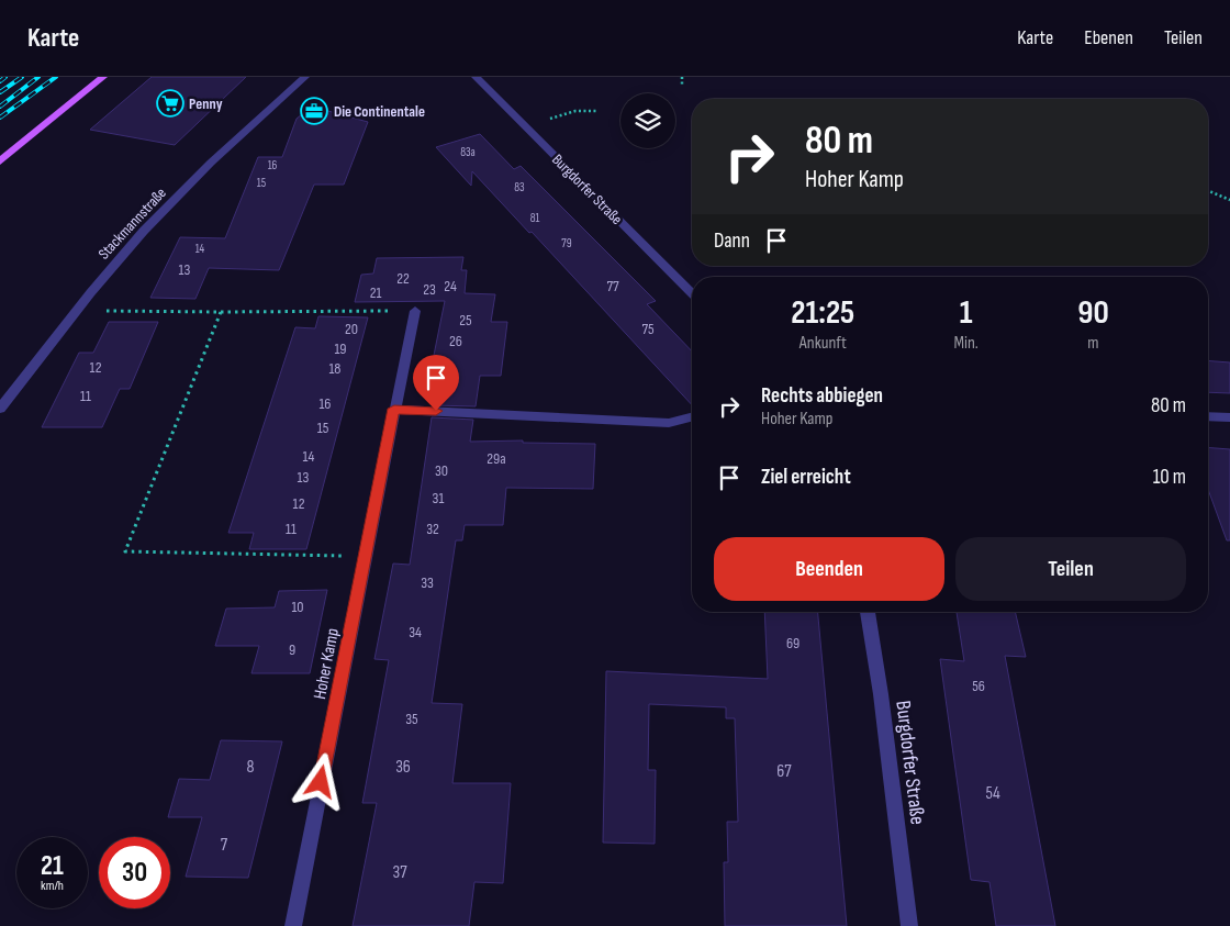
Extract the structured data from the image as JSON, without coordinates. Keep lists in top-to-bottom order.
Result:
{
  "streets": {
    "street": ["Burgdorfer Straße", "Stackmannstraße", "Hoher Kamp"]
  },
  "places": {
    "supermarket": ["Penny"],
    "office": ["Die Continentale"]
  },
  "house_numbers": [
    "83a",
    "16",
    "15",
    "83",
    "81",
    "79",
    "14",
    "13",
    "22",
    "24",
    "77",
    "23",
    "21",
    "25",
    "20",
    "75",
    "26",
    "19",
    "12",
    "18",
    "11",
    "16",
    "15",
    "14",
    "29a",
    "30",
    "13",
    "31",
    "12",
    "11",
    "32",
    "33",
    "10",
    "34",
    "69",
    "9",
    "56",
    "35",
    "8",
    "36",
    "67",
    "54",
    "7",
    "37"
  ],
  "page": {
    "header": "Karte",
    "nav": ["Karte", "Ebenen", "Teilen"],
    "turn": ["80 m", "Hoher Kamp"],
    "then": "Dann",
    "eta": [
      "21:25",
      "Ankunft",
      "1",
      "Min.",
      "90",
      "m"
    ],
    "list": [
      {
        "name": "Rechts abbiegen",
        "note": "Hoher Kamp",
        "value": "80 m"
      },
      {
        "name": "Ziel erreicht",
        "value": "10 m"
      }
    ],
    "buttons": ["Beenden", "Teilen"],
    "speed": "21 km/h",
    "limit": "30"
  }
}
